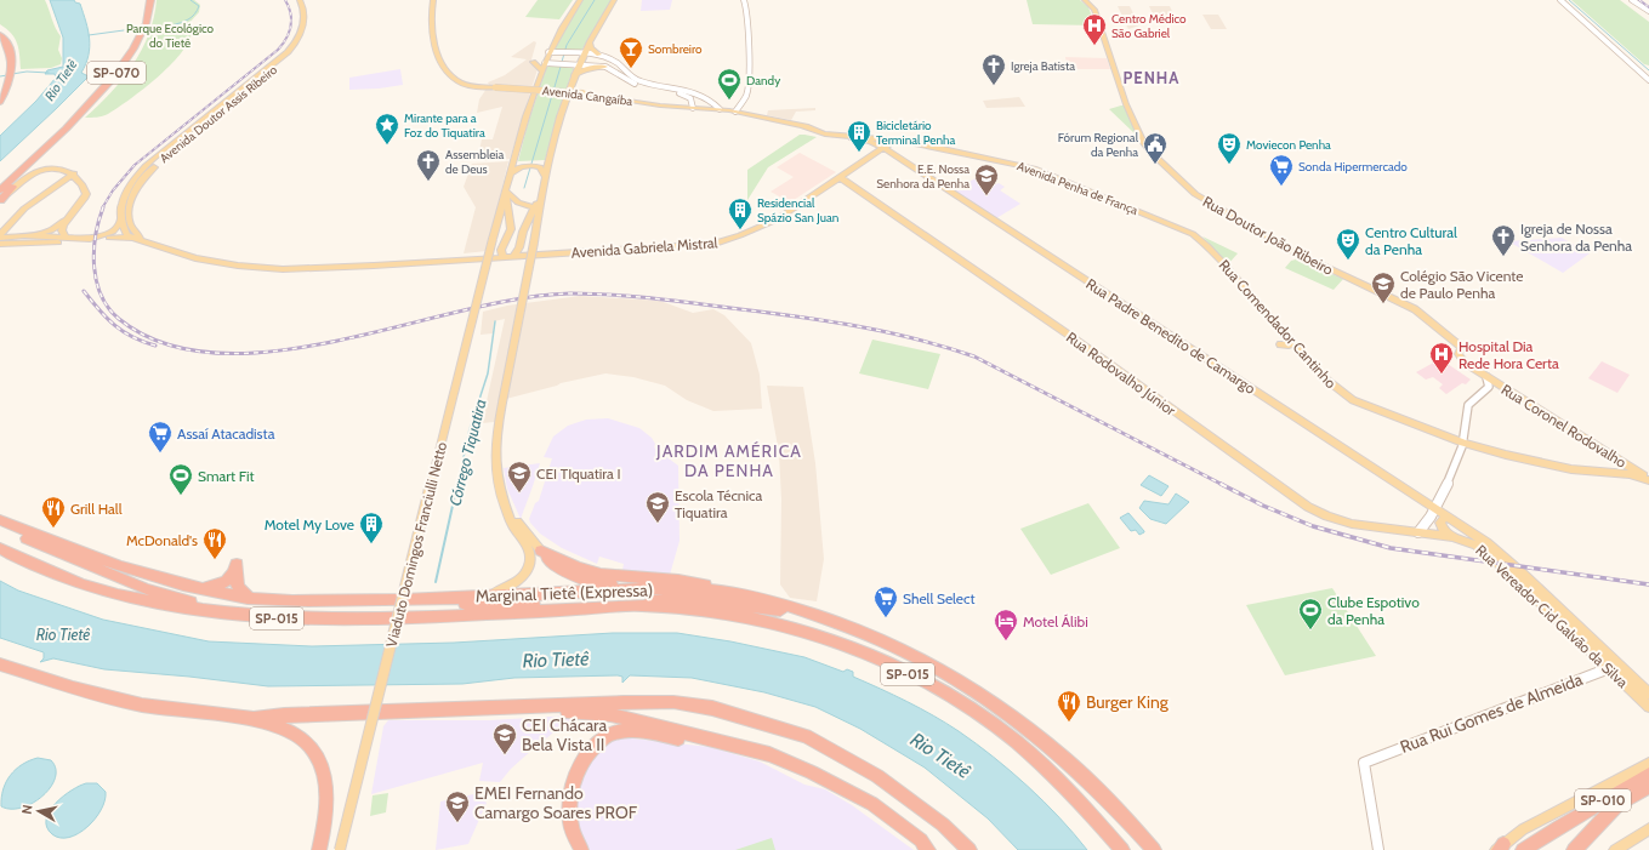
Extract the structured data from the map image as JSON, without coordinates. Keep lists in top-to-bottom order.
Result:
{
  "streets": {
    "highway": [
      "SP-070",
      "Marginal Tietê (Expressa)",
      "SP-015",
      "SP-010"
    ],
    "main road": [
      "Avenida Cangaíba",
      "Avenida Doutor Assis Ribeiro",
      "Avenida Penha de França",
      "Rua Doutor João Ribeiro",
      "Avenida Gabriela Mistral",
      "Rua Comendador Cantinho",
      "Rua Padre Benedito de Camargo",
      "Rua Rodovalho Júnior",
      "Rua Coronel Rodovalho",
      "Viaduto Domingos Franciulli Netto",
      "Rua Vereador Cid Galvão da Silva"
    ],
    "street": ["Rua Rui Gomes de Almeida"]
  },
  "crossings": [
    ["Avenida Cangaíba", "Avenida Penha de França"],
    ["Avenida Cangaíba", "Avenida Gabriela Mistral"],
    ["Avenida Cangaíba", "Rua Padre Benedito de Camargo"],
    ["Avenida Doutor Assis Ribeiro", "Avenida Gabriela Mistral"],
    ["Avenida Penha de França", "Avenida Gabriela Mistral"],
    ["Avenida Penha de França", "Rua Comendador Cantinho"],
    ["Rua Doutor João Ribeiro", "Rua Coronel Rodovalho"],
    ["Avenida Gabriela Mistral", "Rua Padre Benedito de Camargo"],
    ["Avenida Gabriela Mistral", "Rua Rodovalho Júnior"],
    ["Rua Comendador Cantinho", "Rua Coronel Rodovalho"],
    ["Rua Padre Benedito de Camargo", "Rua Vereador Cid Galvão da Silva"],
    ["Rua Rodovalho Júnior", "Rua Vereador Cid Galvão da Silva"],
    ["Rua Vereador Cid Galvão da Silva", "Rua Rui Gomes de Almeida"]
  ],
  "districts": ["PENHA", "JARDIM AMÉRICA DA PENHA"],
  "water": ["Rio Tietê", "Córrego Tiquatira"],
  "parks": ["Parque Ecológico do Tietê"],
  "places": {
    "hospital": ["Centro Médico São Gabriel", "Hospital Dia Rede Hora Certa"],
    "bar": ["Sombreiro"],
    "church": ["Igreja Batista", "Assembleia de Deus", "Igreja de Nossa Senhora da Penha"],
    "sports": ["Dandy", "Smart Fit", "Clube Espotivo da Penha"],
    "place": ["Mirante para a Foz do Tiquatira"],
    "building": ["Bicicletário Terminal Penha", "Residencial Spázio San Juan", "Motel My Love"],
    "public building": ["Fórum Regional da Penha"],
    "theatre": ["Moviecon Penha", "Centro Cultural da Penha"],
    "supermarket": ["Sonda Hipermercado", "Assaí Atacadista", "Shell Select"],
    "school or university": [
      "E.E. Nossa Senhora da Penha",
      "Colégio São Vicente de Paulo Penha",
      "CEI TIquatira I",
      "Escola Técnica Tiquatira",
      "CEI Chácara Bela Vista II",
      "EMEI Fernando Camargo Soares PROF"
    ],
    "restaurant": ["Grill Hall", "McDonald's", "Burger King"],
    "hotel": ["Motel Álibi"]
  },
  "north": "left"
}
